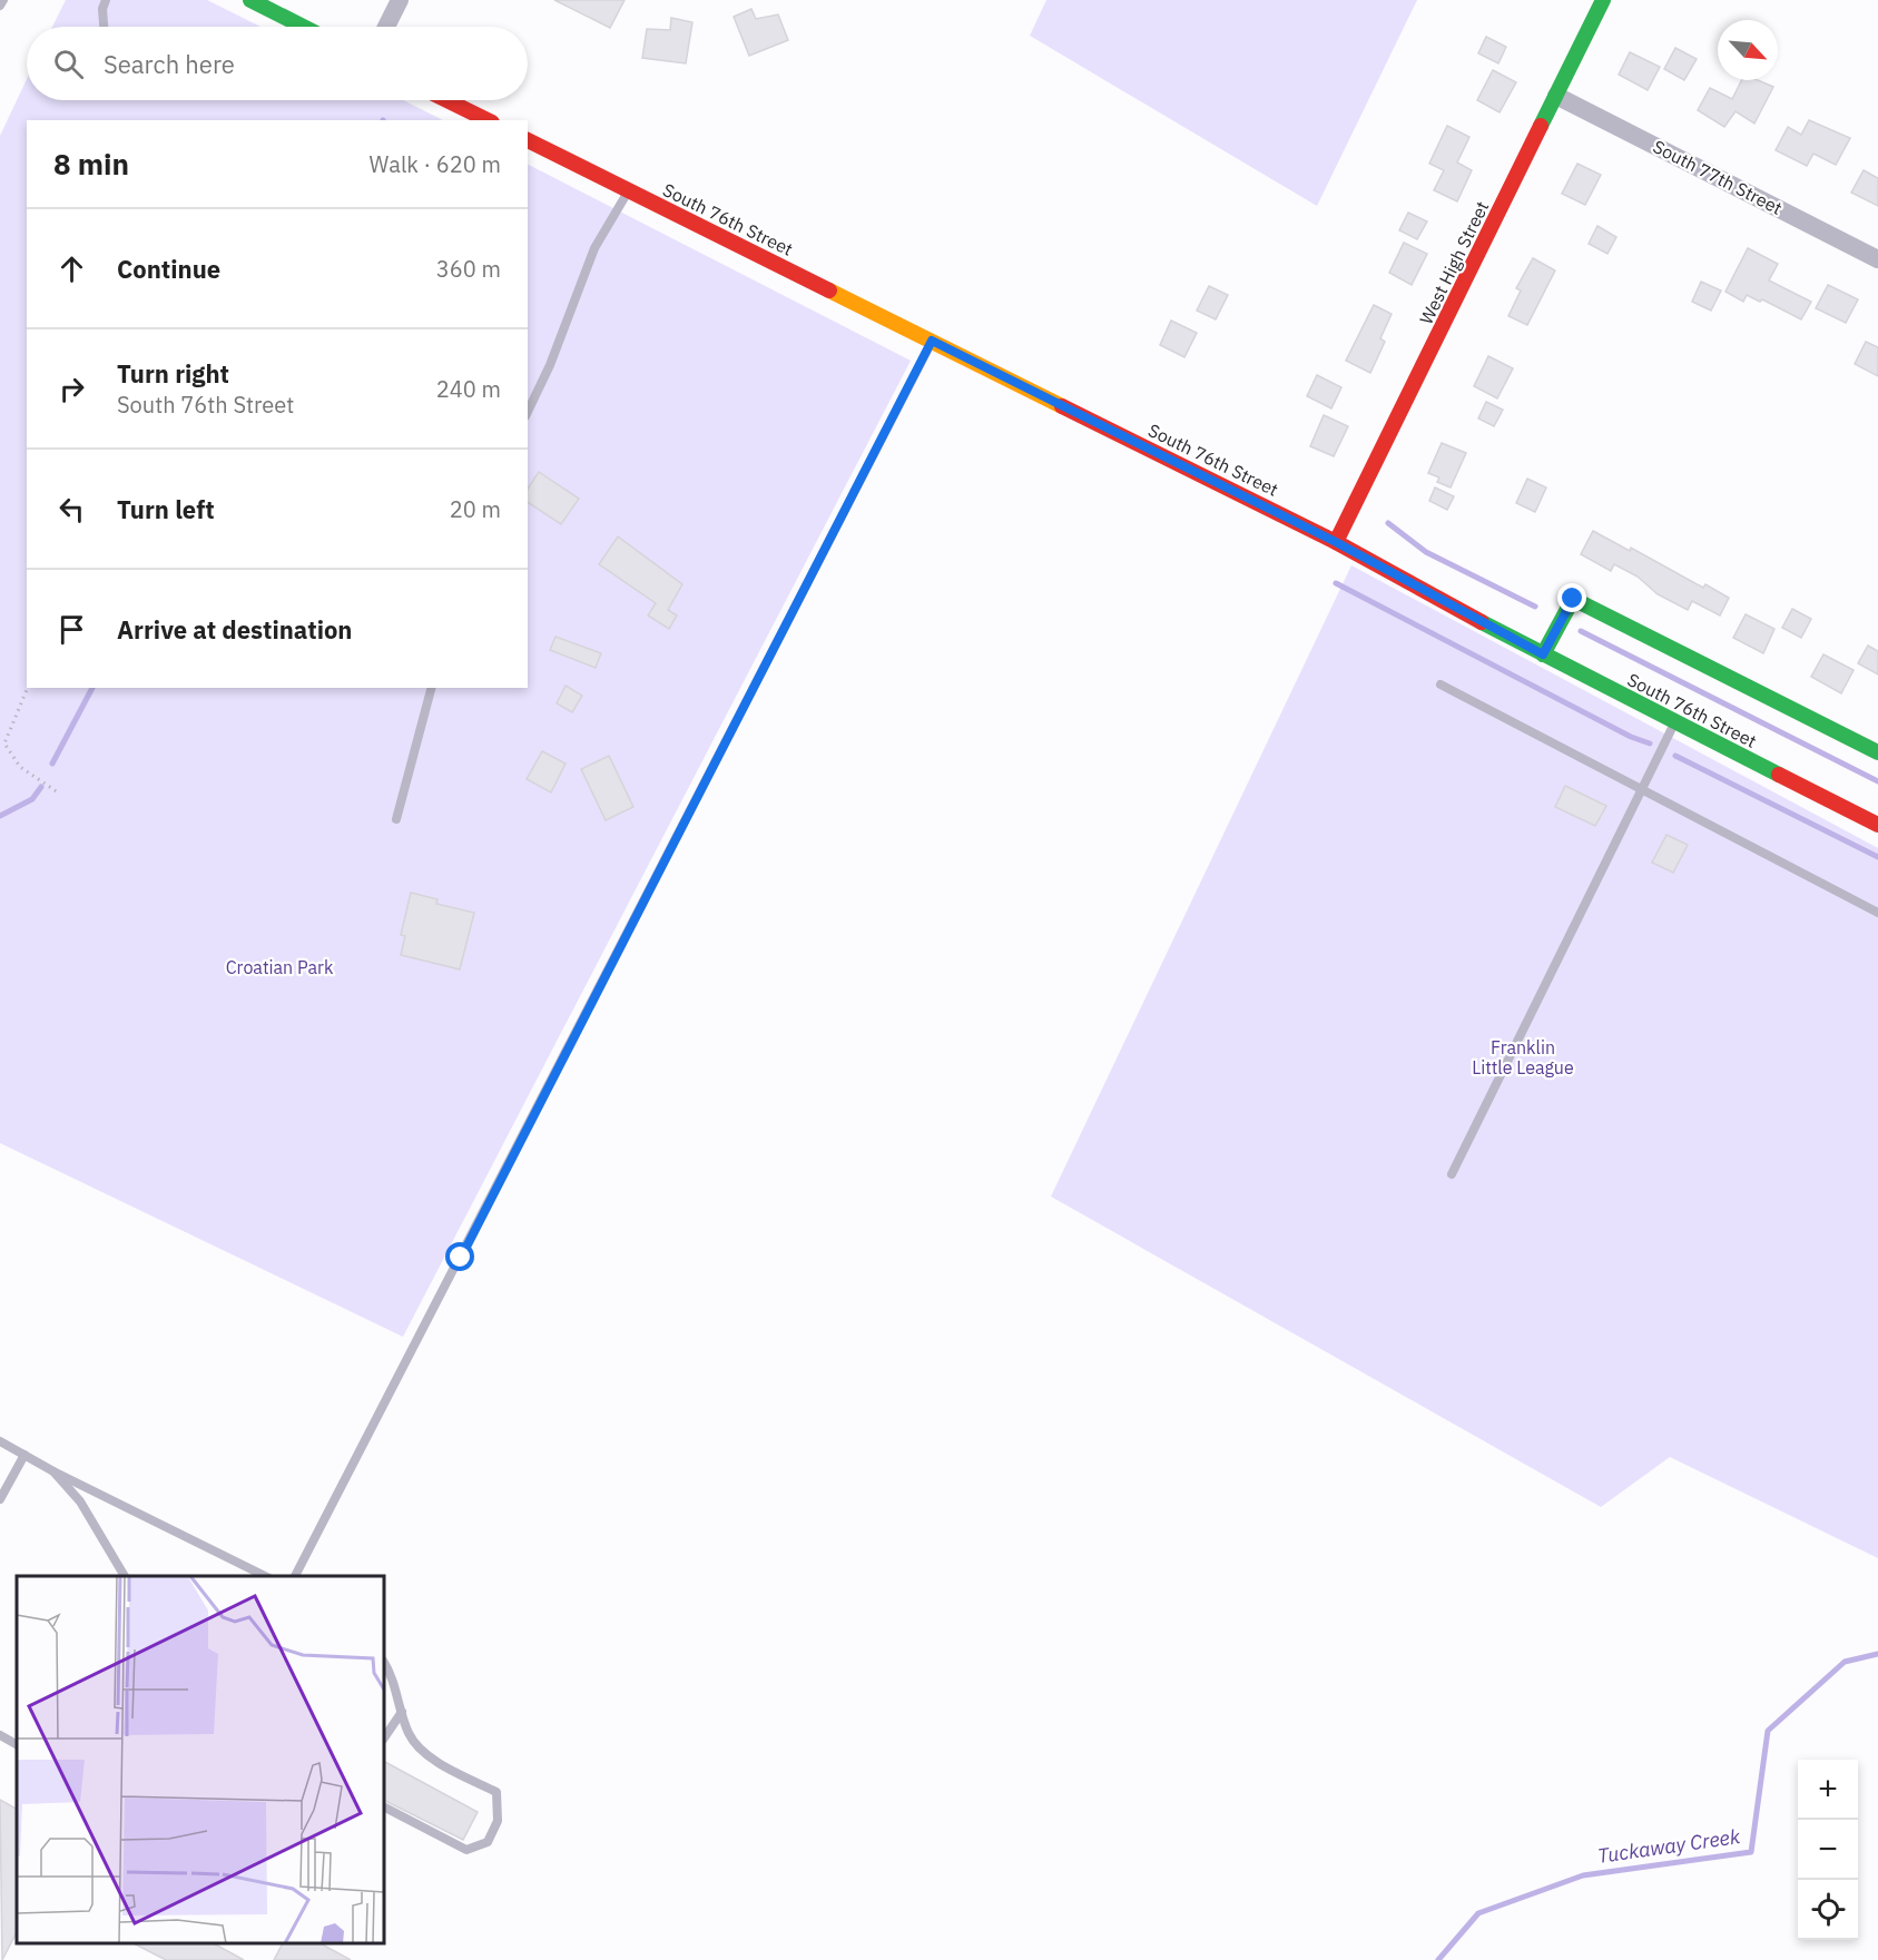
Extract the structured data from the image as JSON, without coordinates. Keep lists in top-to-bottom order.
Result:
{
  "streets": {
    "main road": ["South 76th Street", "West High Street"],
    "street": ["South 77th Street"]
  },
  "crossings": [
    ["South 77th Street", "West High Street"],
    ["South 76th Street", "West High Street"]
  ],
  "water": ["Tuckaway Creek"],
  "parks": ["Croatian Park", "Franklin Little League"],
  "north": "bottom right",
  "page": {
    "search": "Search here",
    "heading": ["8 min", "Walk · 620 m"],
    "list": [
      ["Continue", "360 m"],
      ["Turn right", "South 76th Street", "240 m"],
      ["Turn left", "20 m"],
      "Arrive at destination"
    ],
    "map_buttons": ["+", "−"]
  }
}
